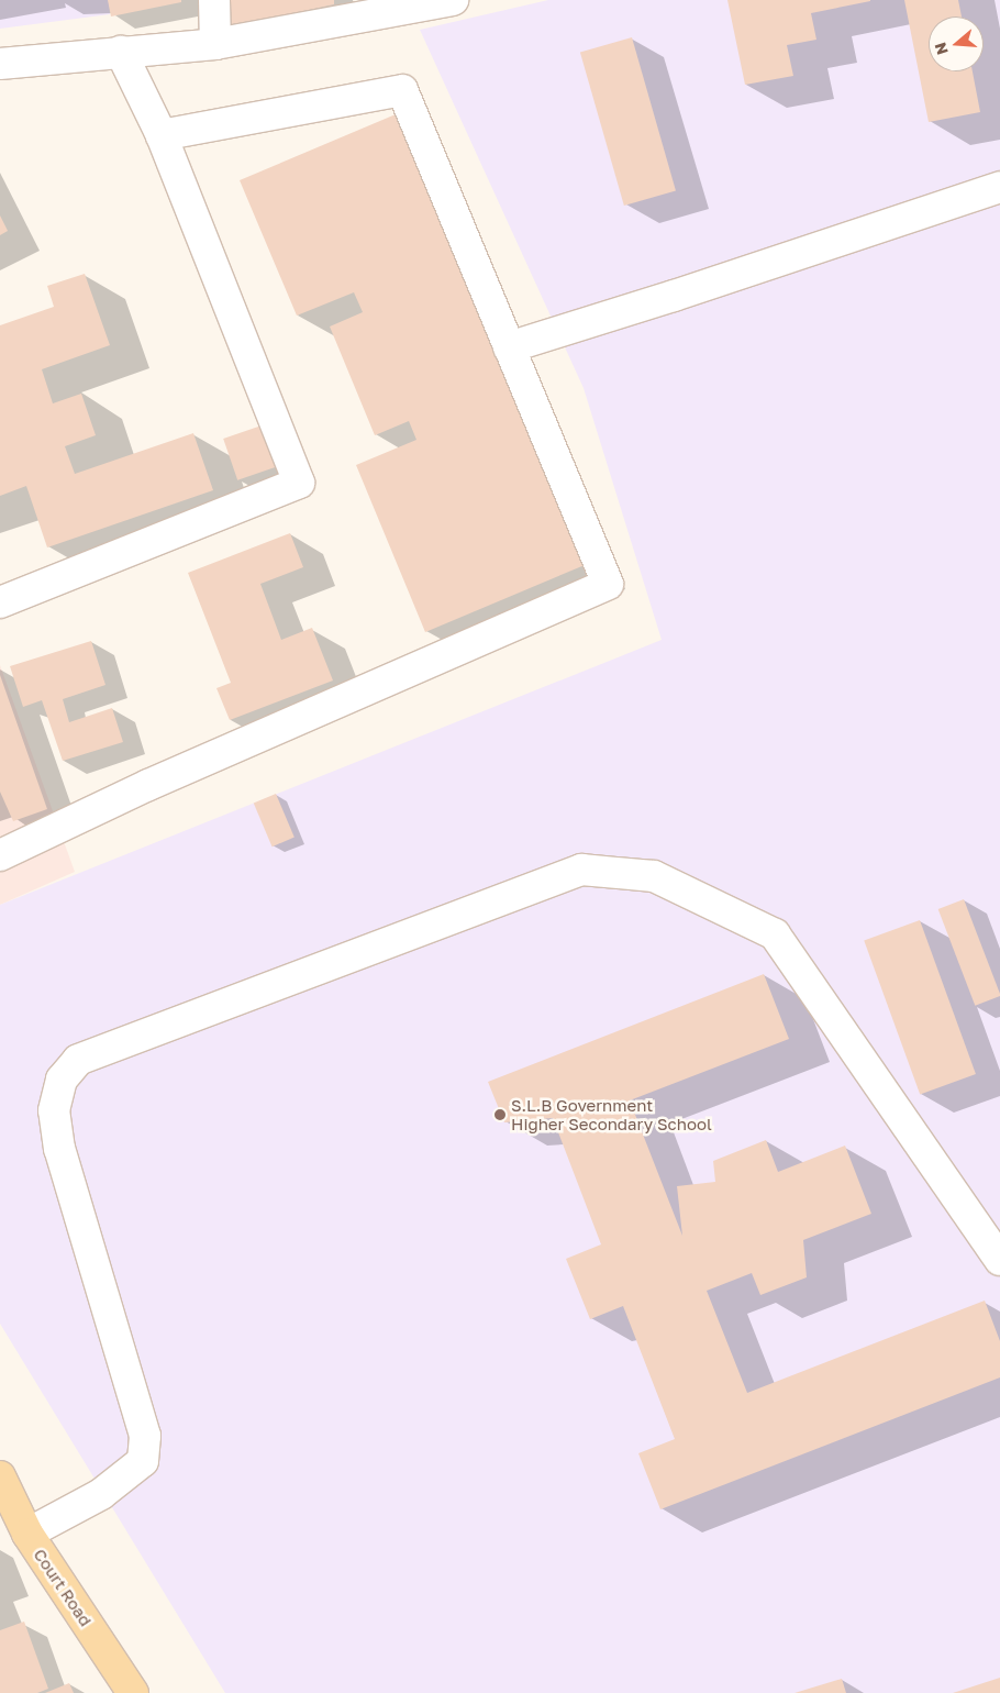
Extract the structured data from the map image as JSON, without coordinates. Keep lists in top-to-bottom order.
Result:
{
  "streets": {
    "main road": ["Court Road"]
  },
  "places": ["S.L.B Government Higher Secondary School"],
  "north": "left"
}
